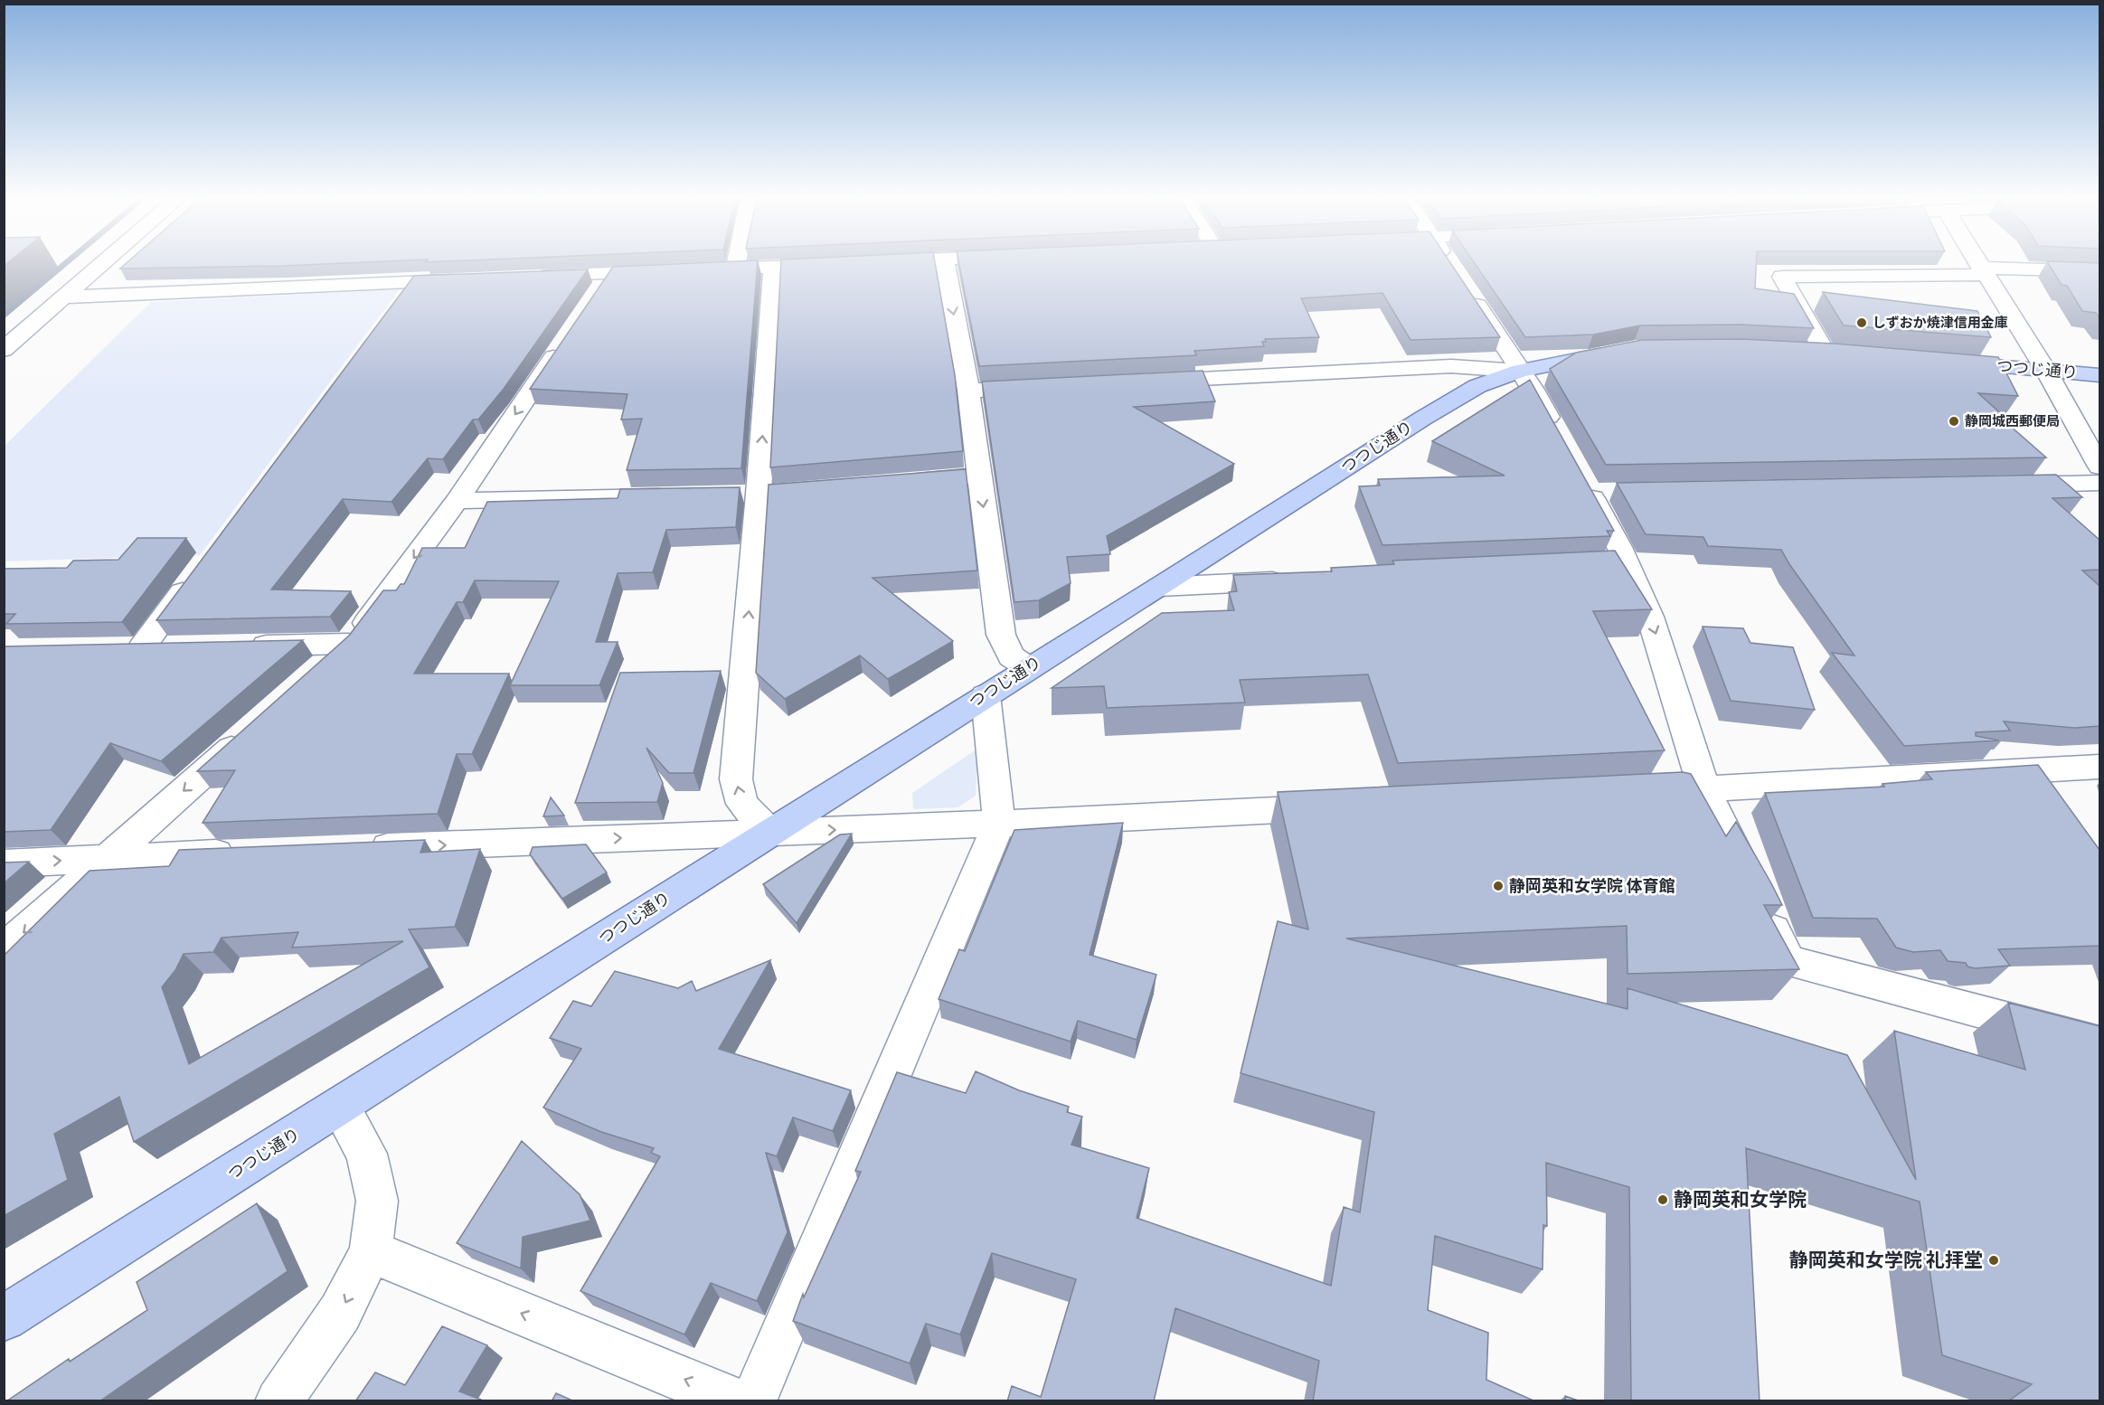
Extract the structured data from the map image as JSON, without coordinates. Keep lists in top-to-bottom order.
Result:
{
  "streets": {
    "main road": ["つつじ通り"]
  },
  "places": [
    "しずおか焼津信用金庫",
    "静岡城西郵便局",
    "静岡英和女学院 体育館",
    "静岡英和女学院",
    "静岡英和女学院 礼拝堂"
  ]
}
